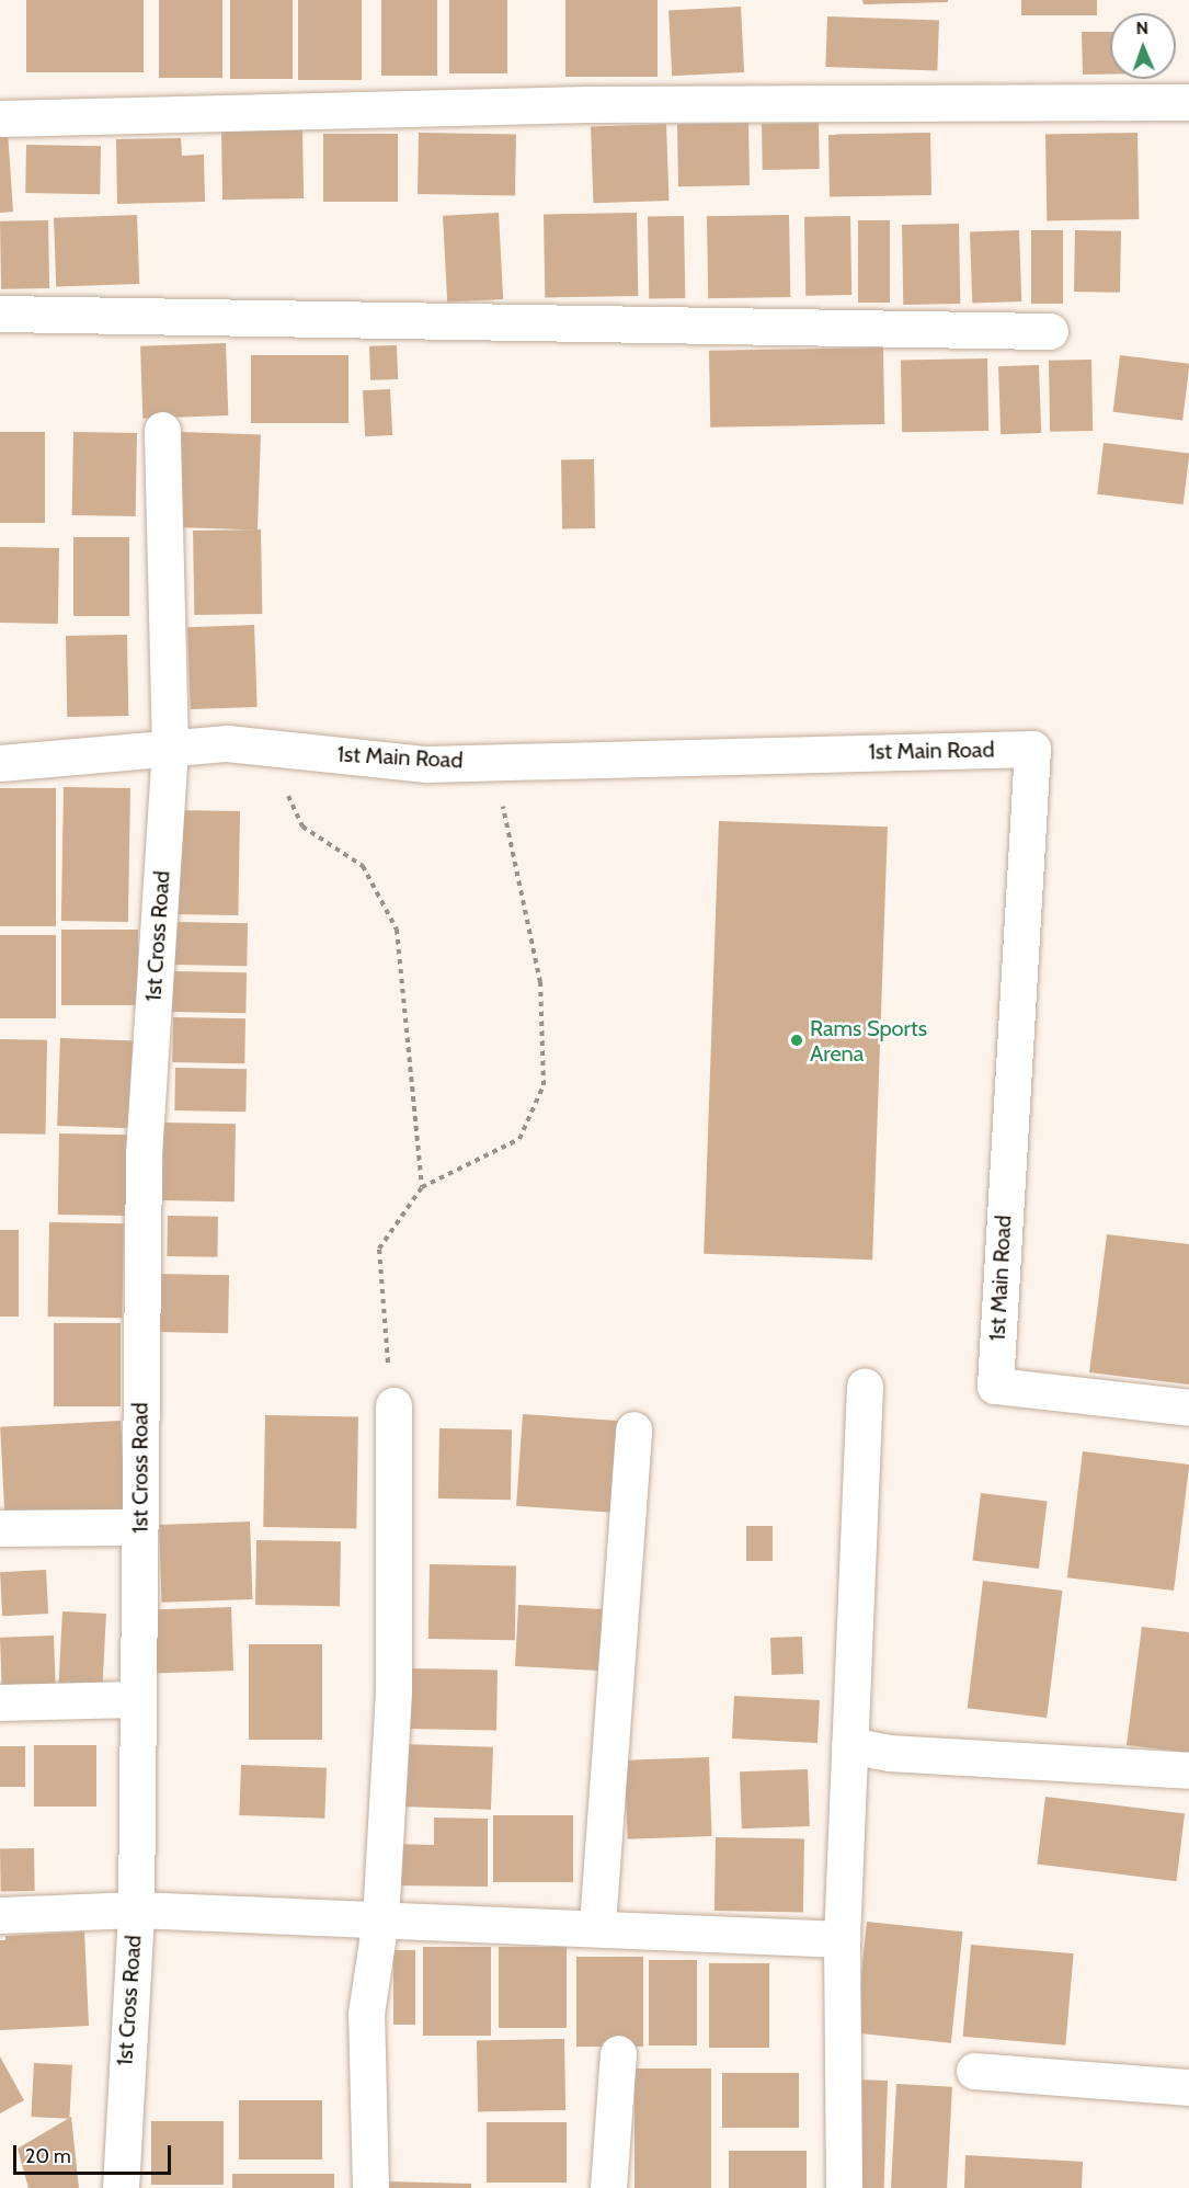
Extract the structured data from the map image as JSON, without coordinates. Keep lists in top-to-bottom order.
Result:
{
  "streets": {
    "street": ["1st Main Road", "1st Cross Road"]
  },
  "crossings": [
    ["1st Main Road", "1st Cross Road"]
  ],
  "places": ["Rams Sports Arena"],
  "scale_bar": "20 m",
  "north": "top"
}
